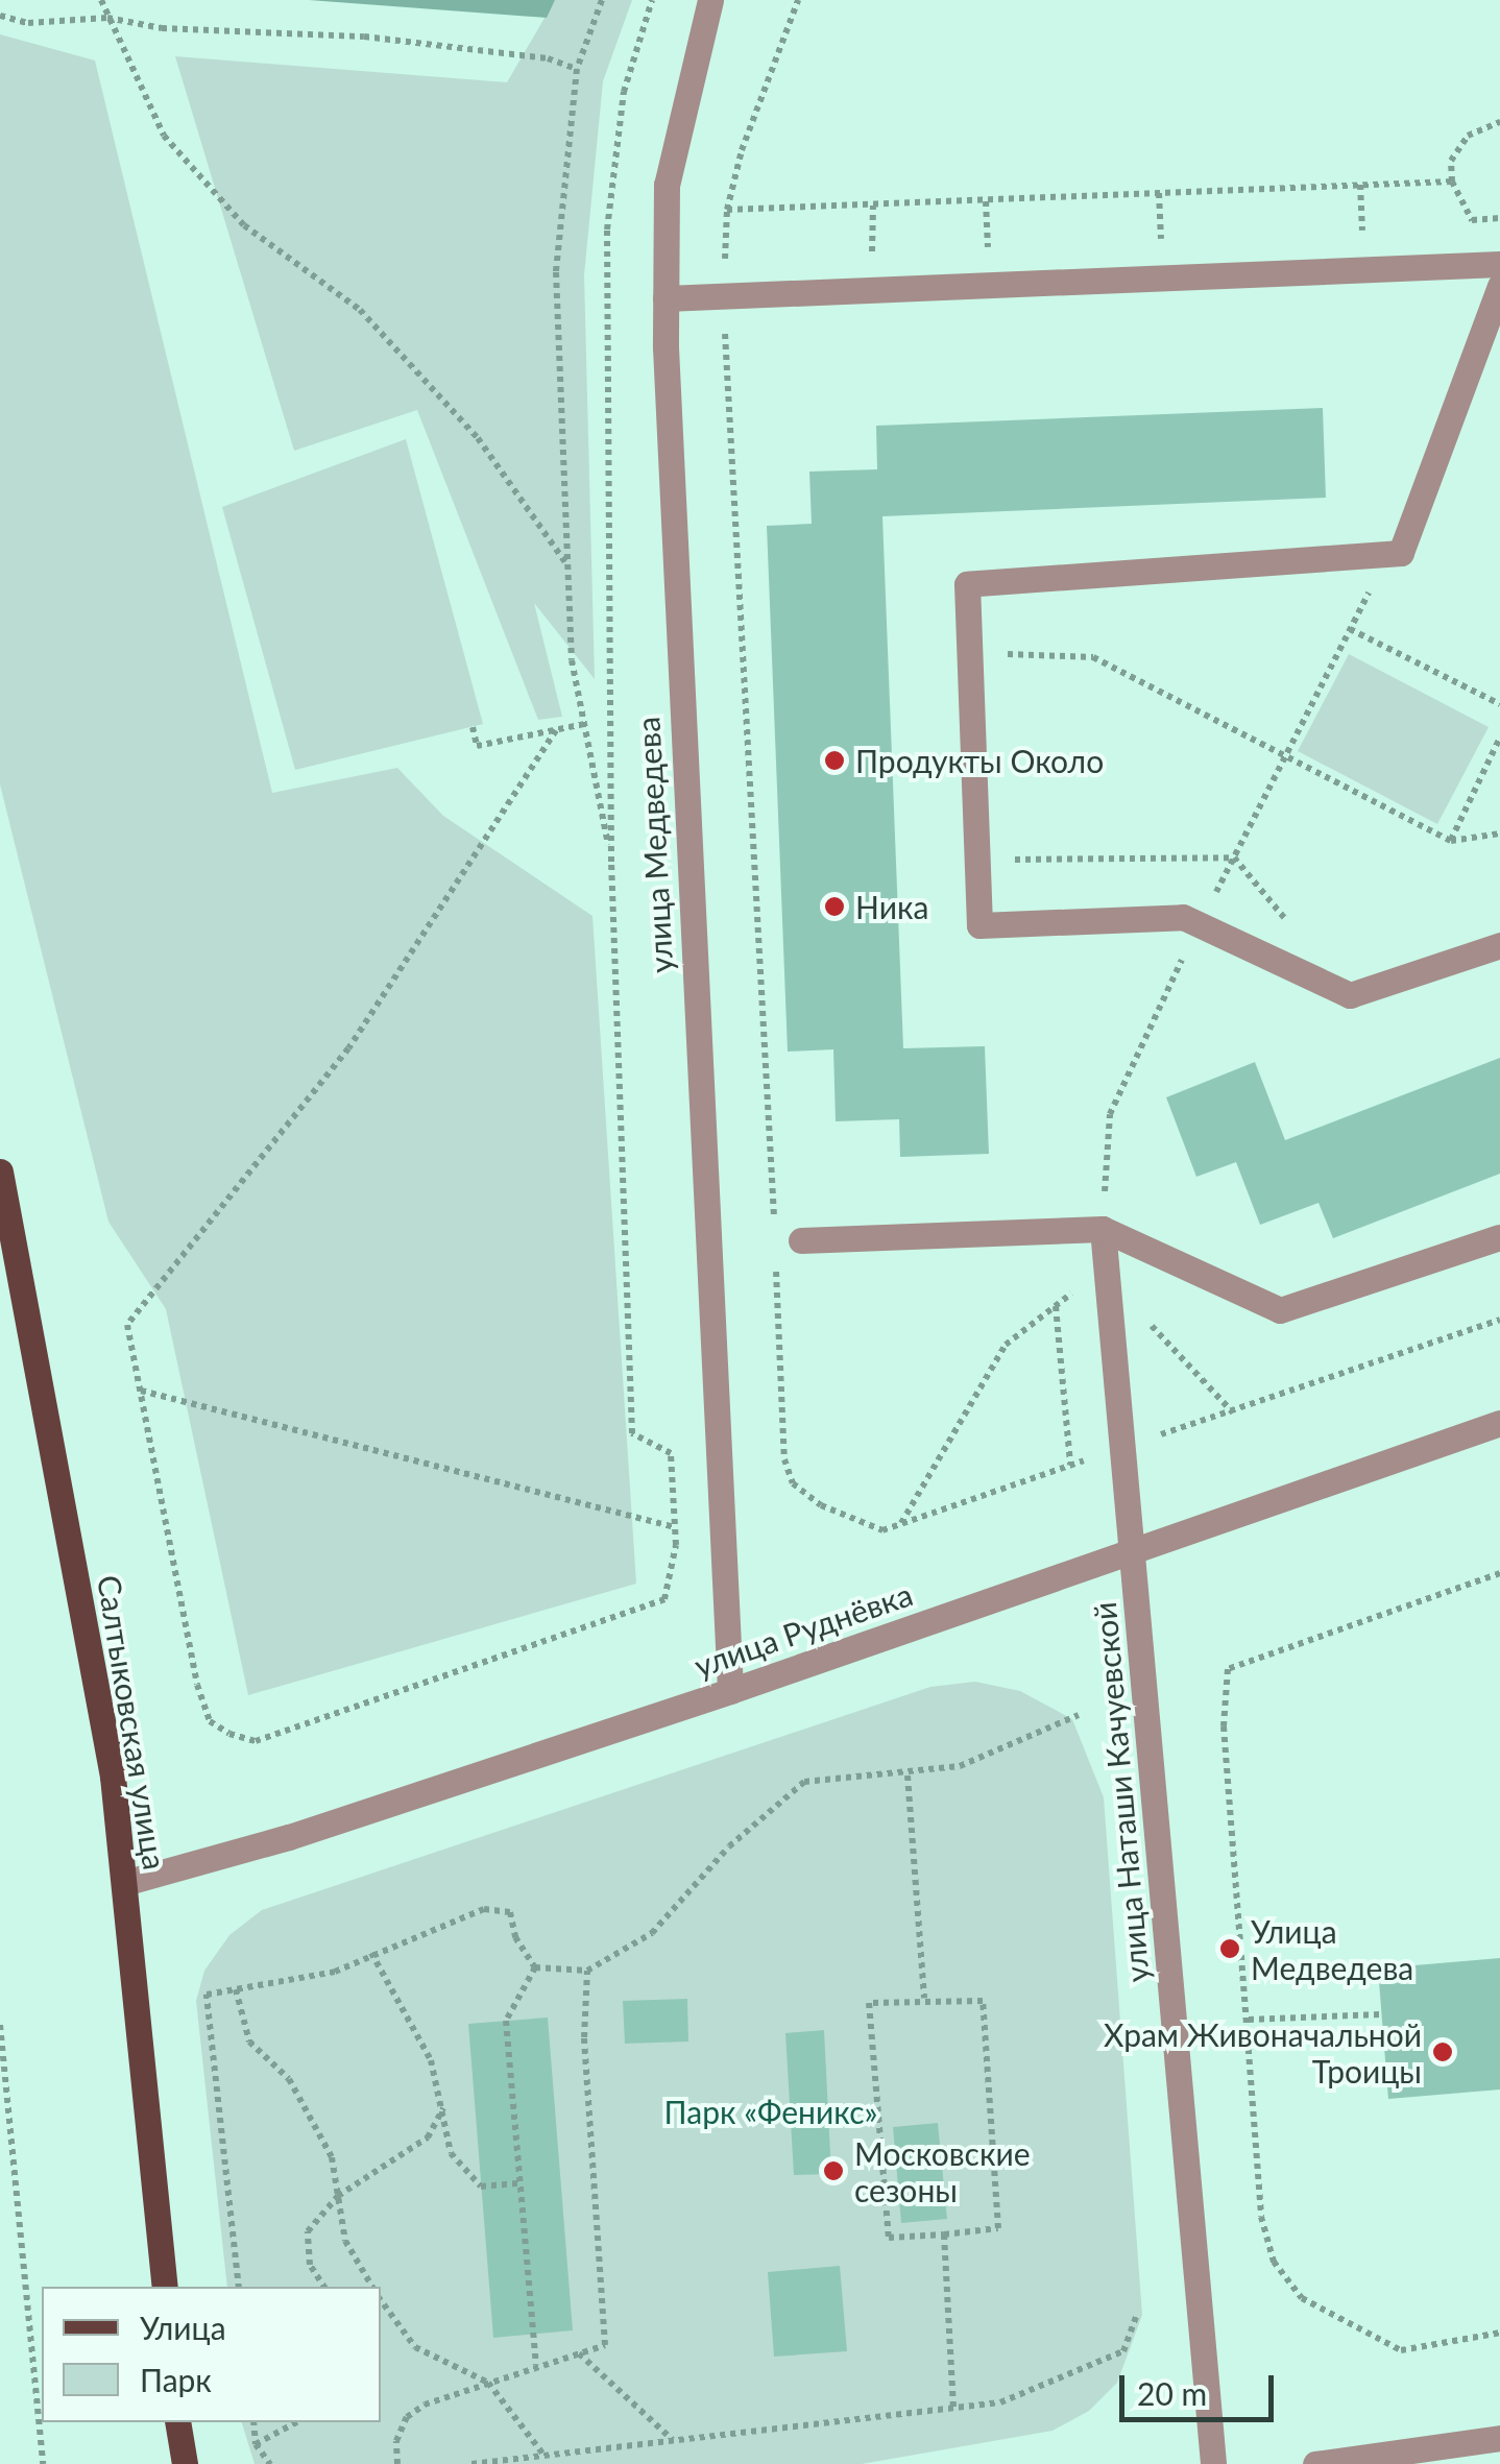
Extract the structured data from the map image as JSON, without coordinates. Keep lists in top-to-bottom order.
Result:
{
  "streets": {
    "main road": ["Салтыковская улица"],
    "street": ["улица Медведева", "улица Руднёвка", "улица Наташи Качуевской"]
  },
  "crossings": [
    ["улица Медведева", "улица Руднёвка"],
    ["улица Руднёвка", "Салтыковская улица"],
    ["улица Руднёвка", "улица Наташи Качуевской"]
  ],
  "parks": ["Парк «Феникс»"],
  "places": [
    "Продукты Около",
    "Ника",
    "Улица Медведева",
    "Храм Живоначальной Троицы",
    "Московские сезоны"
  ],
  "legend": ["Улица", "Парк"],
  "scale_bar": "20 m"
}
